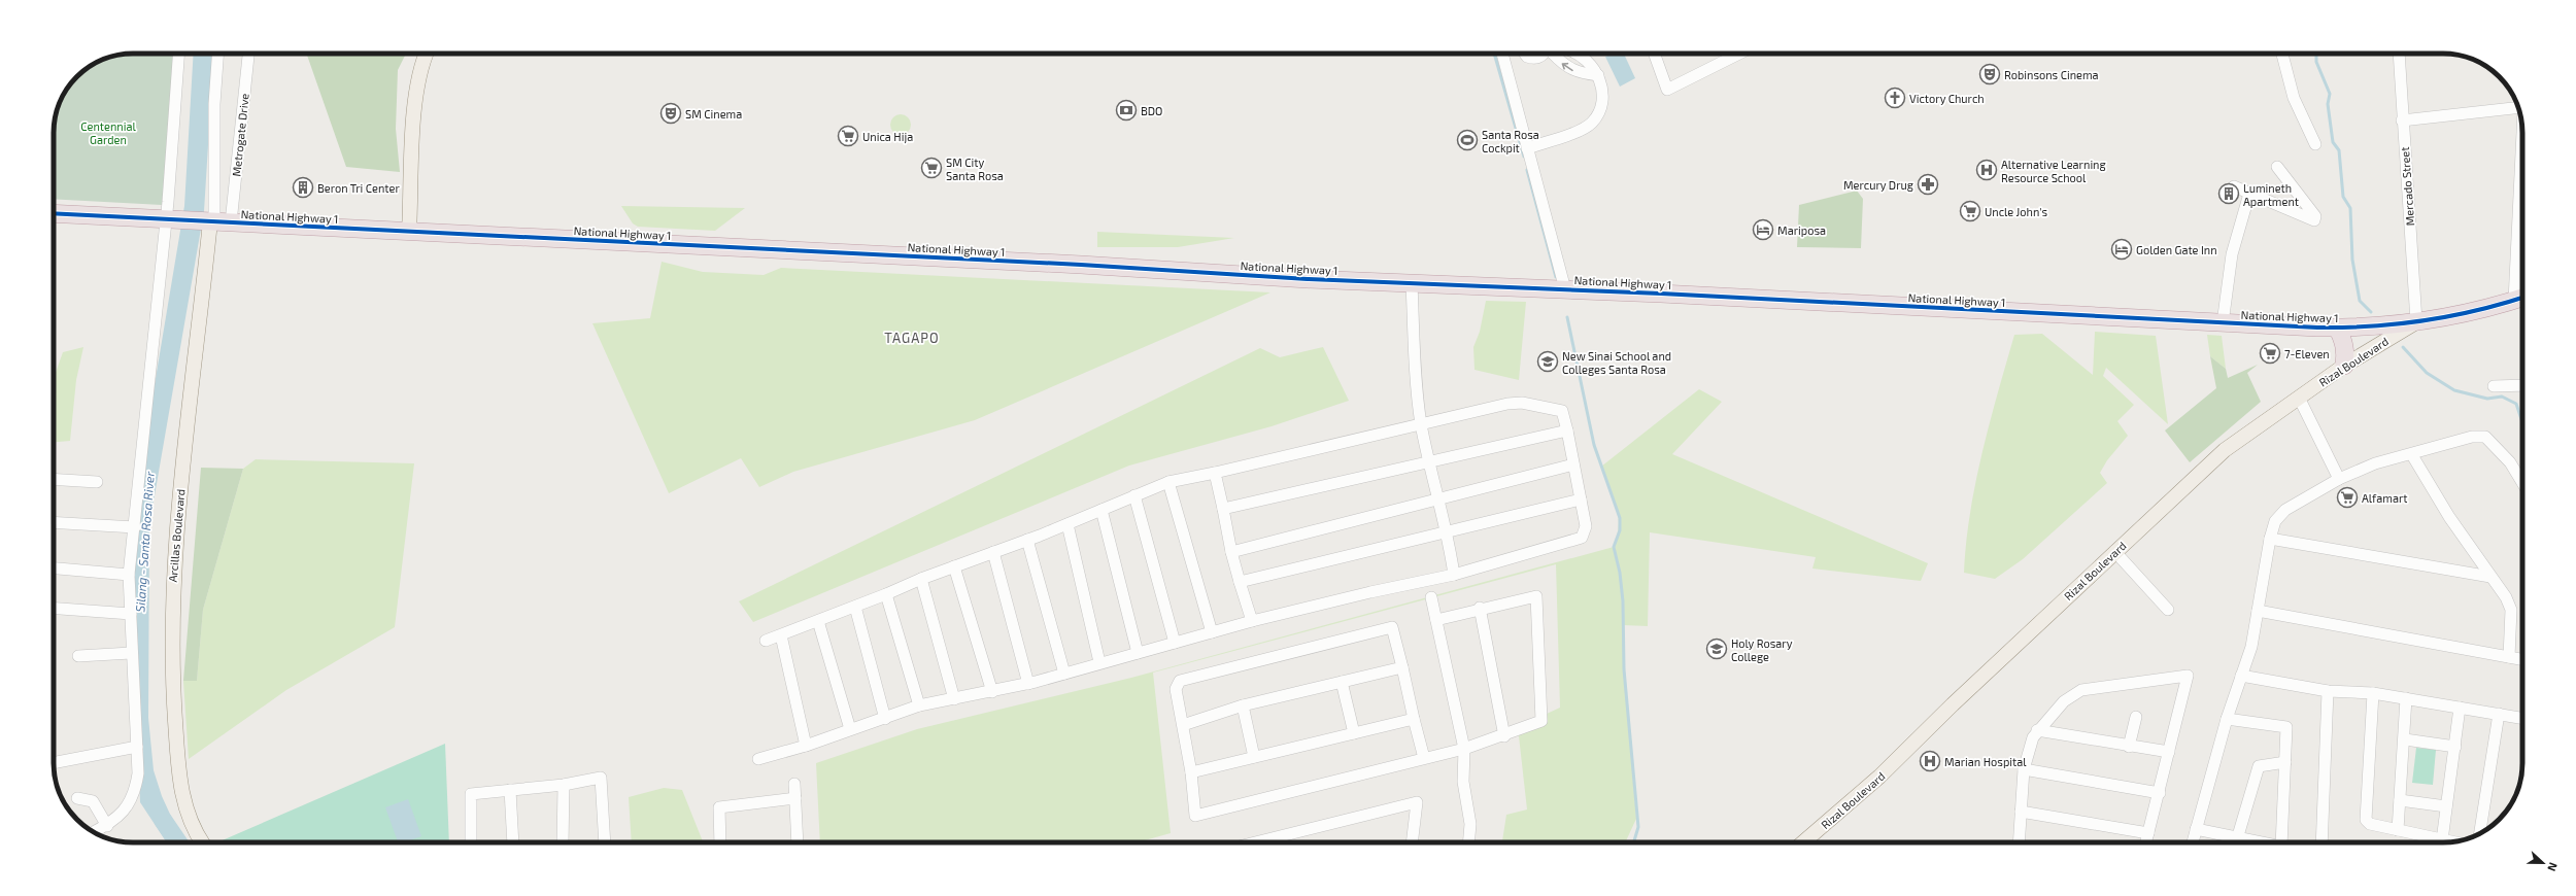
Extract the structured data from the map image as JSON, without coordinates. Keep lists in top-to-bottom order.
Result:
{
  "streets": {
    "highway": ["National Highway 1"],
    "main road": ["Rizal Boulevard", "Arcillas Boulevard"],
    "street": ["Metrogate Drive", "Mercado Street"]
  },
  "crossings": [
    ["Metrogate Drive", "National Highway 1"],
    ["Metrogate Drive", "Arcillas Boulevard"],
    ["Mercado Street", "National Highway 1"],
    ["Mercado Street", "Rizal Boulevard"],
    ["National Highway 1", "Rizal Boulevard"],
    ["National Highway 1", "Arcillas Boulevard"]
  ],
  "districts": ["TAGAPO"],
  "water": ["Silang - Santa Rosa River"],
  "parks": ["Centennial Garden"],
  "places": {
    "theatre": ["Robinsons Cinema", "SM Cinema"],
    "church": ["Victory Church"],
    "bank": ["BDO"],
    "supermarket": [
      "Unica Hija",
      "SM City Santa Rosa",
      "Uncle John's",
      "7-Eleven",
      "Alfamart"
    ],
    "sports": ["Santa Rosa Cockpit"],
    "hospital": ["Alternative Learning Resource School", "Marian Hospital"],
    "pharmacy": ["Mercury Drug"],
    "building": ["Beron Tri Center", "Lumineth Apartment"],
    "hotel": ["Mariposa", "Golden Gate Inn"],
    "school or university": ["New Sinai School and Colleges Santa Rosa", "Holy Rosary College"]
  },
  "north": "right"
}
